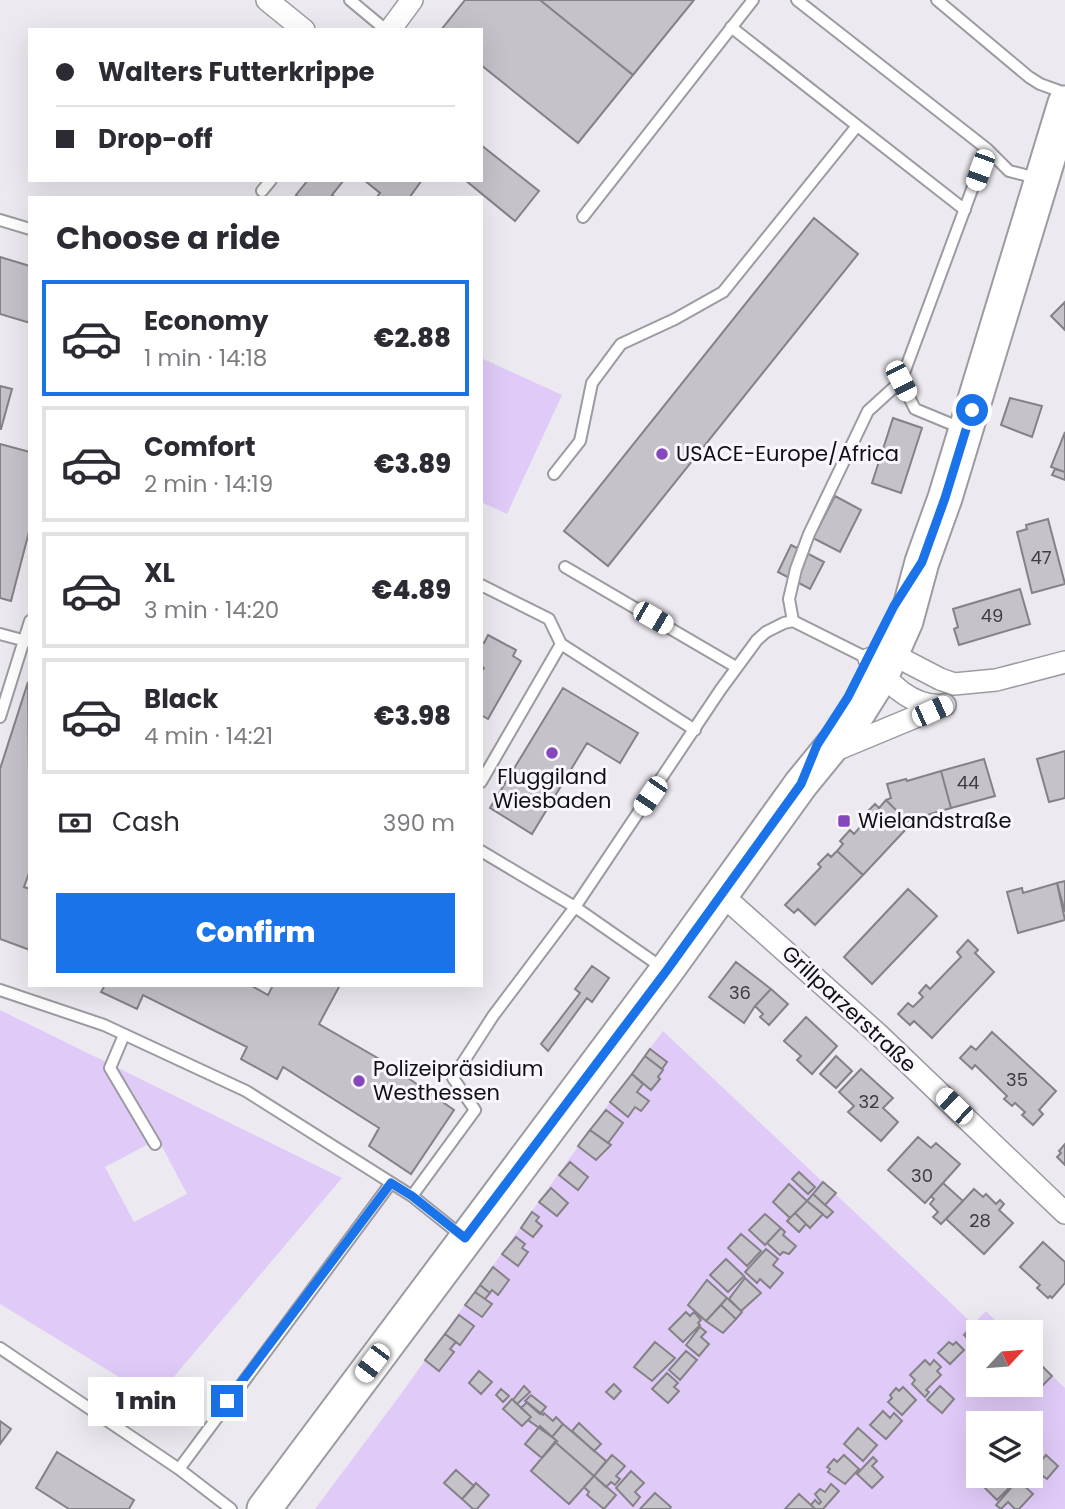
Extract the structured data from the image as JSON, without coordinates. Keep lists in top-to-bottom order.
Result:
{
  "streets": {
    "street": ["Grillparzerstraße"]
  },
  "places": {
    "other": ["USACE-Europe/Africa", "Fluggiland Wiesbaden", "Polizeipräsidium Westhessen"],
    "transit": ["Wielandstraße"]
  },
  "house_numbers": [
    "47",
    "49",
    "44",
    "36",
    "35",
    "32",
    "30",
    "28"
  ],
  "north": "top right",
  "page": {
    "banner": ["Walters Futterkrippe", "Drop-off"],
    "heading": "Choose a ride",
    "list": [
      {
        "name": "Economy",
        "note": "1 min · 14:18",
        "value": "€2.88"
      },
      {
        "name": "Comfort",
        "note": "2 min · 14:19",
        "value": "€3.89"
      },
      {
        "name": "XL",
        "note": "3 min · 14:20",
        "value": "€4.89"
      },
      {
        "name": "Black",
        "note": "4 min · 14:21",
        "value": "€3.98"
      }
    ],
    "pay": ["Cash", "390 m"],
    "buttons": "Confirm",
    "bubble": "1 min"
  }
}
